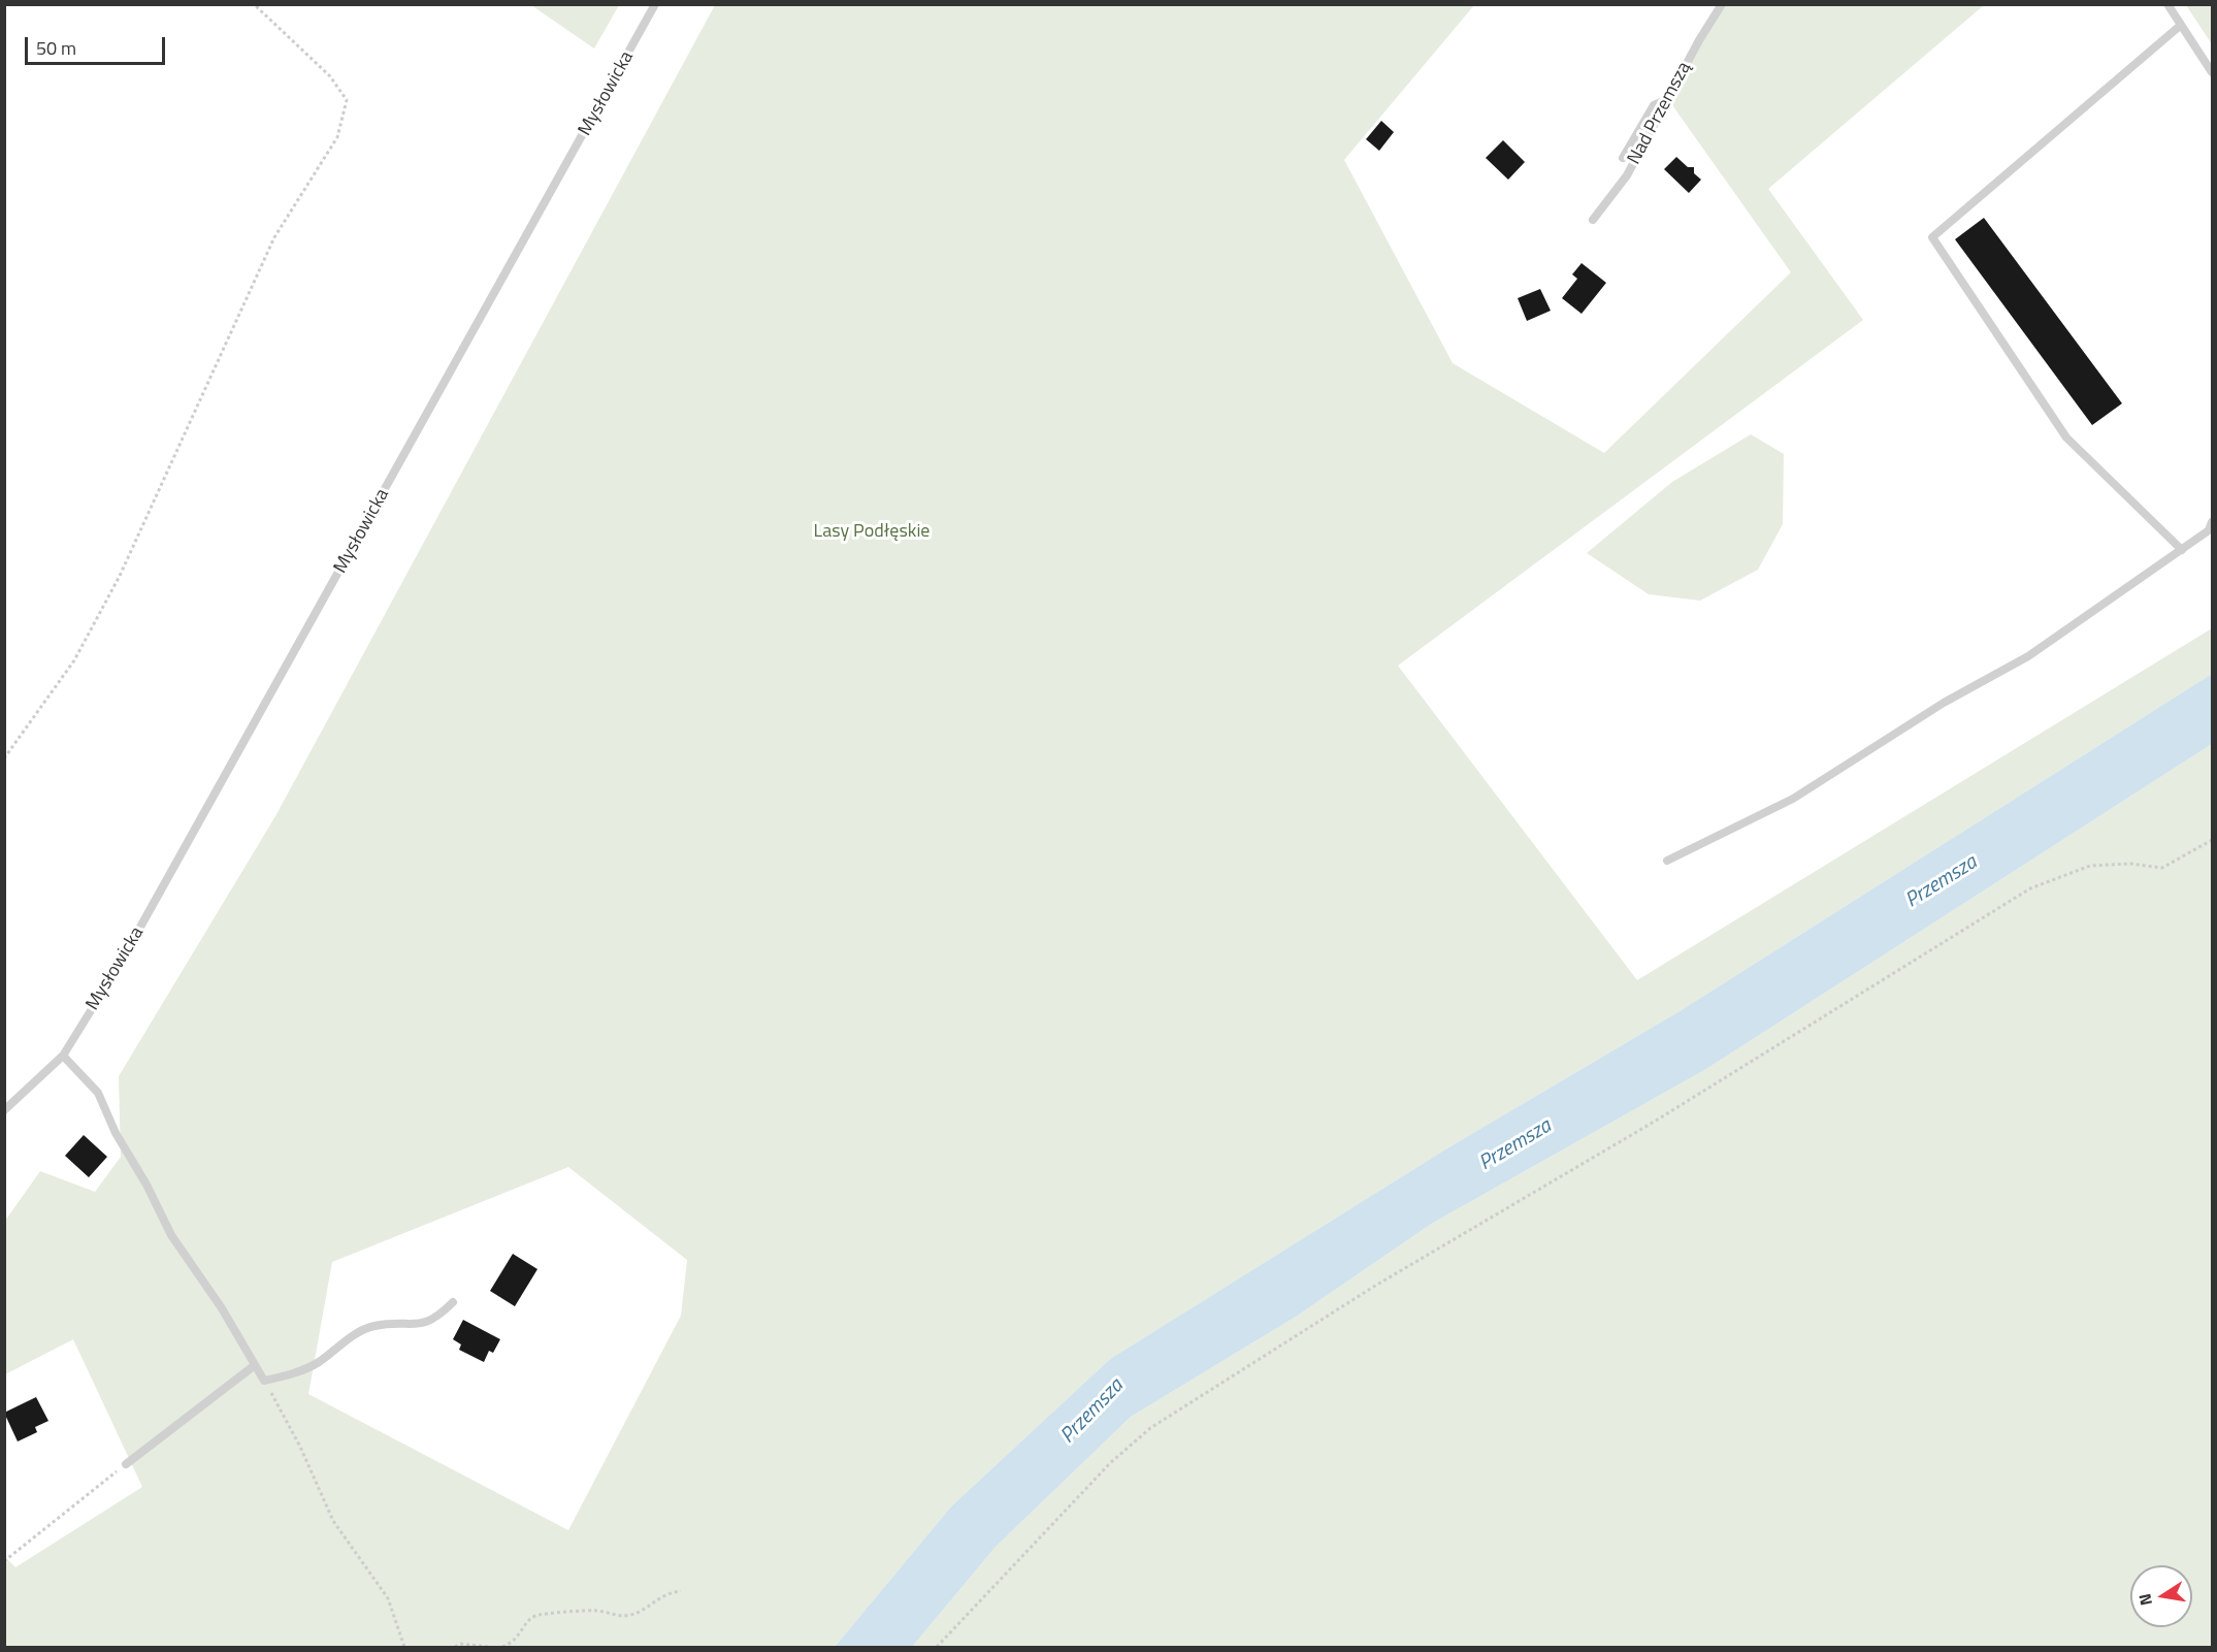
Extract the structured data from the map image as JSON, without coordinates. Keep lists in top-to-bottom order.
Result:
{
  "streets": {
    "lane": ["Mysłowicka", "Nad Przemszą"]
  },
  "water": ["Przemsza"],
  "parks": ["Lasy Podłęskie"],
  "scale_bar": "50 m",
  "north": "left"
}
